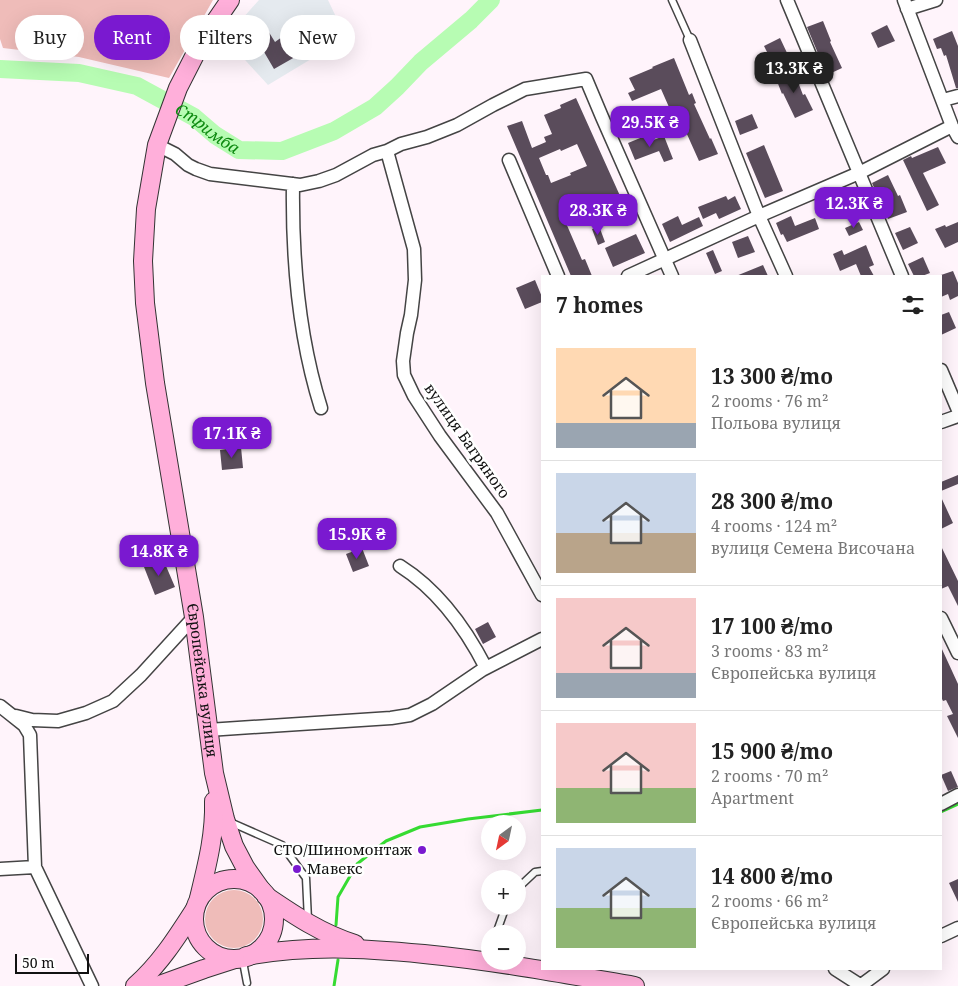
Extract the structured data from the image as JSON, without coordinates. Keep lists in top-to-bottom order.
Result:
{
  "streets": {
    "main road": ["Європейська вулиця"],
    "street": ["вулиця Багряного"]
  },
  "water": ["Стримба"],
  "places": ["СТО/Шиномонтаж", "Мавекс"],
  "scale_bar": "50 m",
  "north": "bottom left",
  "page": {
    "chip": [
      "Buy",
      "Rent",
      "Filters",
      "New"
    ],
    "price": [
      "13.3K ₴",
      "29.5K ₴",
      "12.3K ₴",
      "28.3K ₴",
      "17.1K ₴",
      "15.9K ₴",
      "14.8K ₴"
    ],
    "heading": "7 homes",
    "list": [
      {
        "name": "13 300 ₴/mo",
        "note": "2 rooms · 76 m² · Польова вулиця"
      },
      {
        "name": "28 300 ₴/mo",
        "note": "4 rooms · 124 m² · вулиця Семена Височана"
      },
      {
        "name": "17 100 ₴/mo",
        "note": "3 rooms · 83 m² · Європейська вулиця"
      },
      {
        "name": "15 900 ₴/mo",
        "note": "2 rooms · 70 m² · Apartment"
      },
      {
        "name": "14 800 ₴/mo",
        "note": "2 rooms · 66 m² · Європейська вулиця"
      }
    ],
    "map_buttons": ["+", "−"],
    "scale": "50 m"
  }
}
